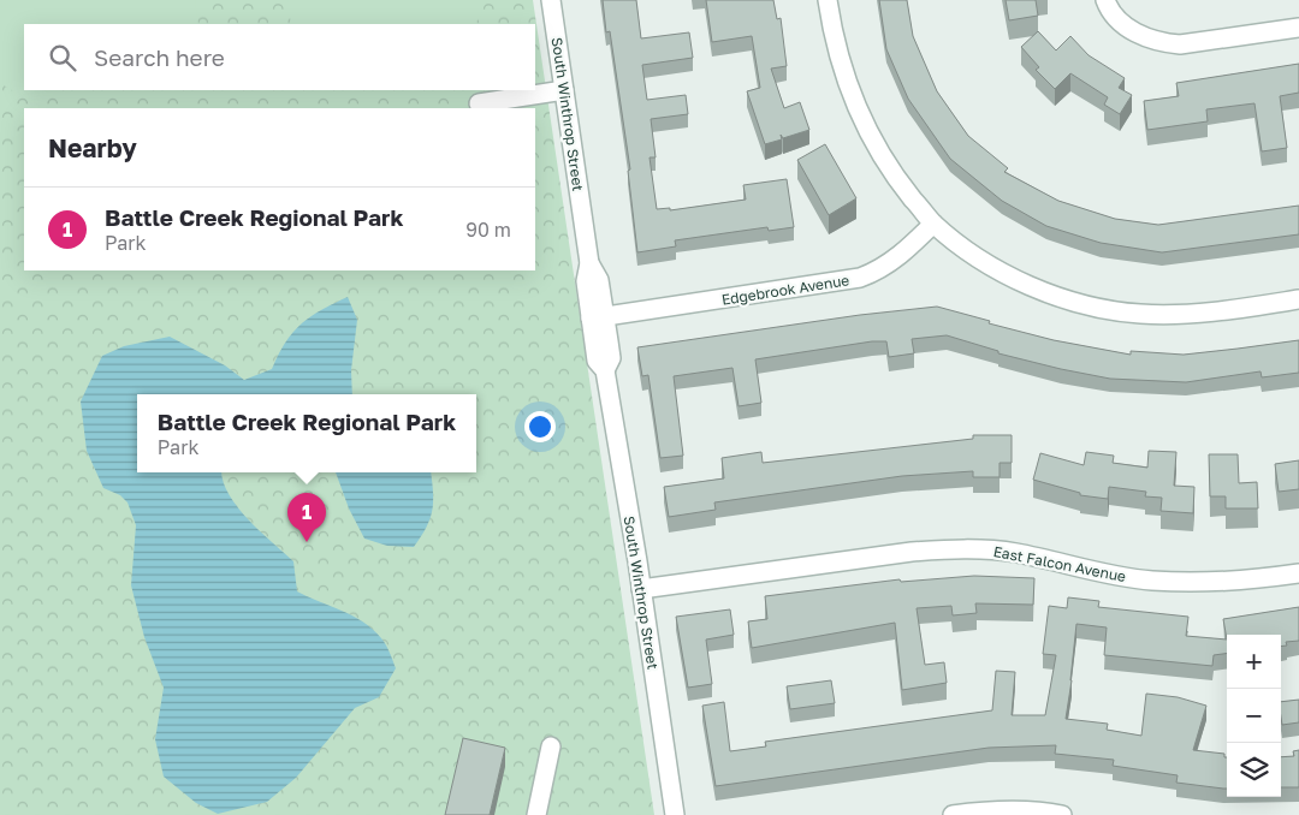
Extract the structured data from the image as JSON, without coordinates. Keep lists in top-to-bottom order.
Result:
{
  "streets": {
    "street": ["South Winthrop Street", "Edgebrook Avenue", "East Falcon Avenue"]
  },
  "crossings": [
    ["South Winthrop Street", "Edgebrook Avenue"],
    ["South Winthrop Street", "East Falcon Avenue"]
  ],
  "page": {
    "search": "Search here",
    "heading": "Nearby",
    "list": [
      {
        "mark": "1",
        "name": "Battle Creek Regional Park",
        "note": "Park",
        "value": "90 m"
      }
    ],
    "popup": ["Battle Creek Regional Park", "Park"],
    "pins": "1",
    "map_buttons": ["+", "−"]
  }
}
